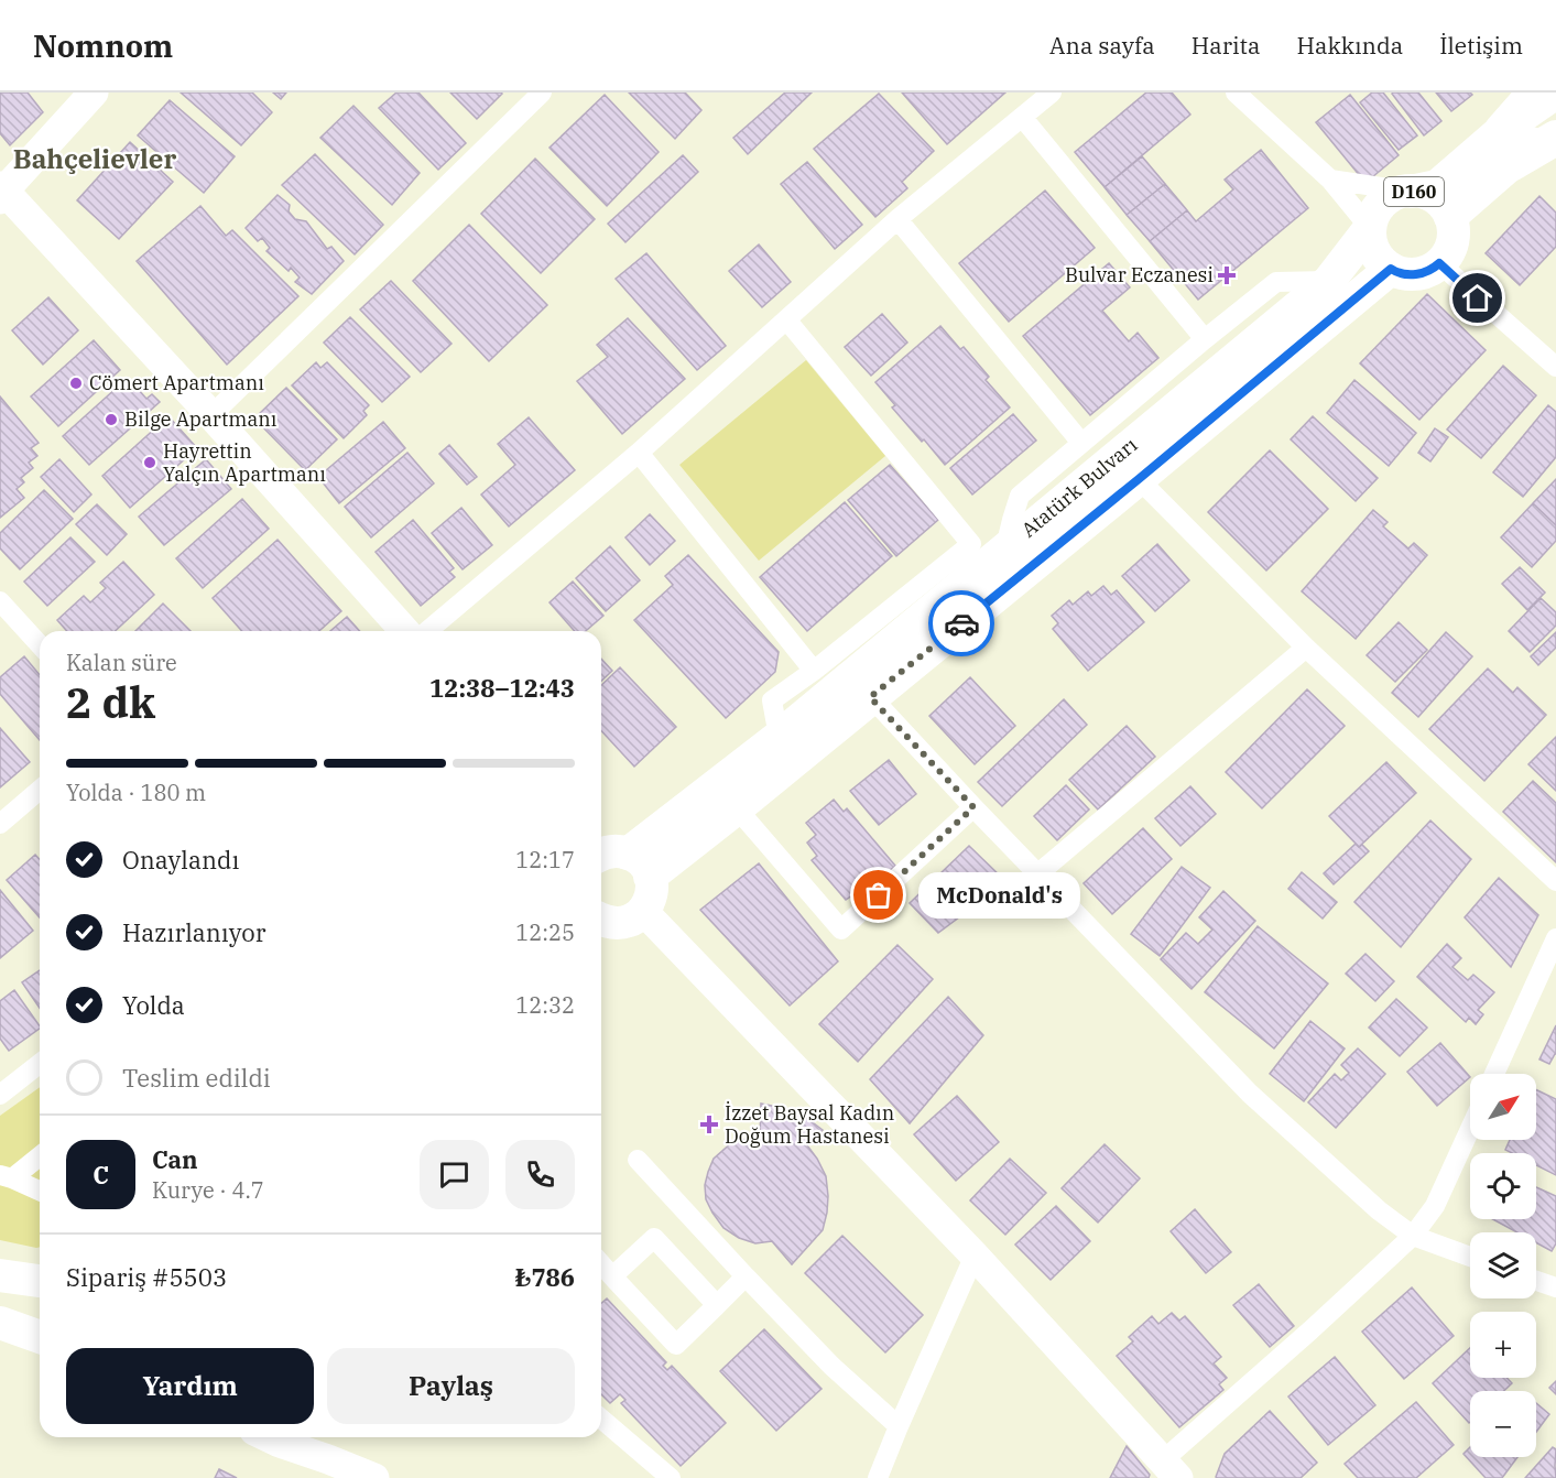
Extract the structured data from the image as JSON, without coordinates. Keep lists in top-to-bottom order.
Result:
{
  "streets": {
    "main road": ["D160", "Atatürk Bulvarı"]
  },
  "crossings": [
    ["D160", "Atatürk Bulvarı"]
  ],
  "districts": ["Bahçelievler"],
  "places": {
    "health": ["Bulvar Eczanesi", "İzzet Baysal Kadın Doğum Hastanesi"],
    "other": [
      "Cömert Apartmanı",
      "Bilge Apartmanı",
      "Hayrettin Yalçın Apartmanı",
      "McDonald's"
    ]
  },
  "north": "top right",
  "page": {
    "header": "Nomnom",
    "nav": [
      "Ana sayfa",
      "Harita",
      "Hakkında",
      "İletişim"
    ],
    "heading": ["2 dk", "Kalan süre", "12:38–12:43"],
    "panel": [
      "Can",
      "Kurye · 4.7",
      "Sipariş #5503",
      "₺786"
    ],
    "bar": "Yolda · 180 m",
    "list": [
      ["Onaylandı", "12:17"],
      ["Hazırlanıyor", "12:25"],
      ["Yolda", "12:32"],
      "Teslim edildi"
    ],
    "bubble": "McDonald's",
    "map_buttons": ["+", "−"],
    "round": "C",
    "buttons": ["Yardım", "Paylaş"]
  }
}
